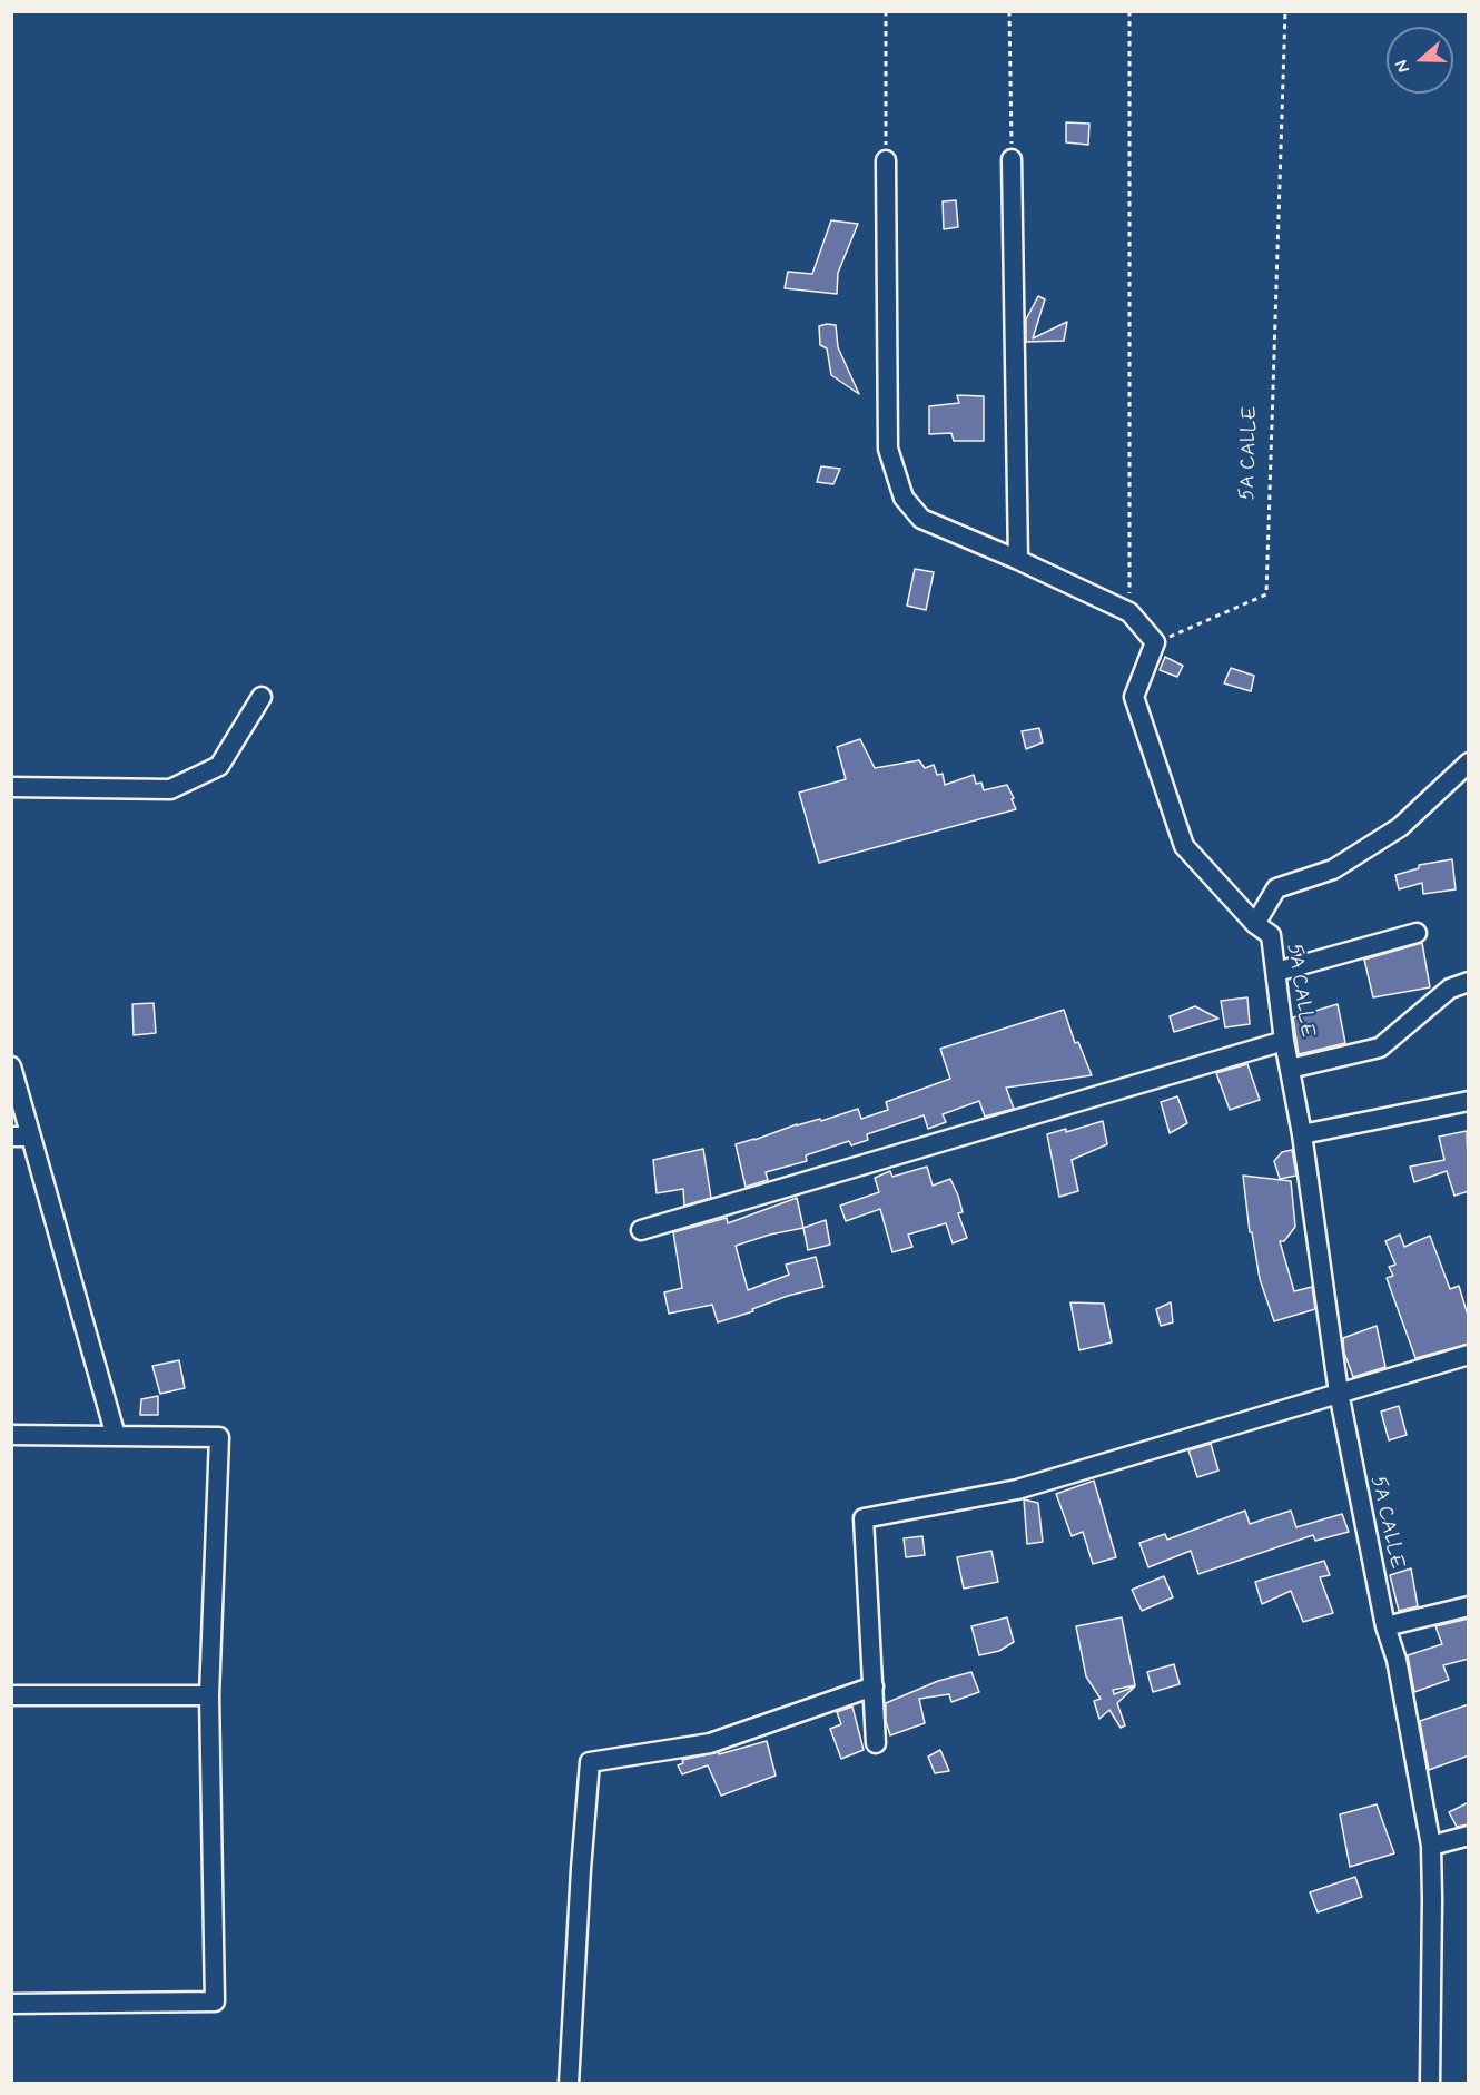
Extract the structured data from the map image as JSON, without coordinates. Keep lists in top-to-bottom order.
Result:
{
  "streets": {
    "street": ["5A CALLE"]
  },
  "north": "left"
}
